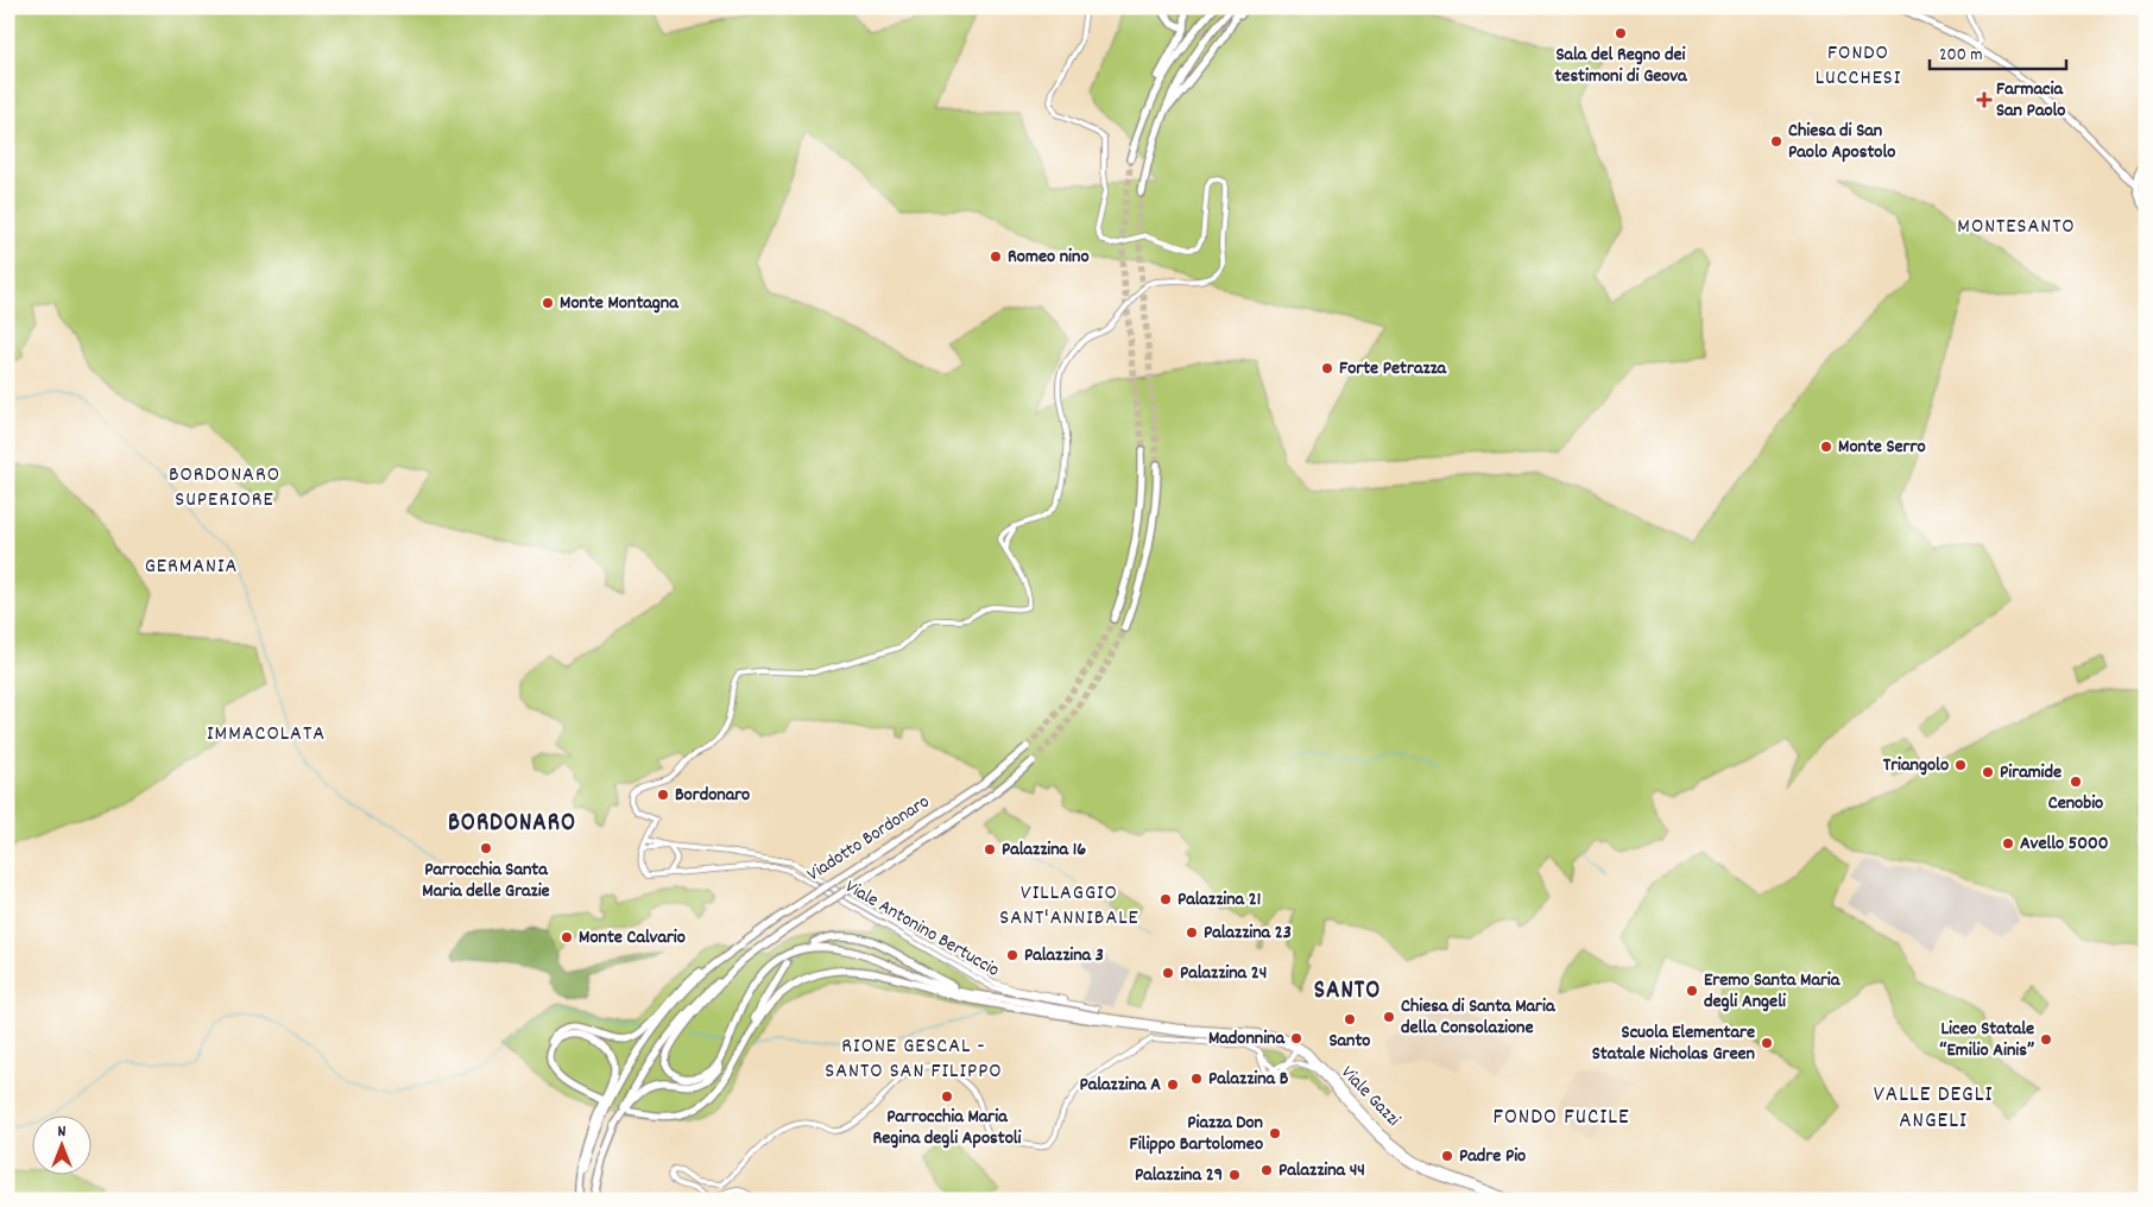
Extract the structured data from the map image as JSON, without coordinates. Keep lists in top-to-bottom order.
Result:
{
  "streets": {
    "highway": ["Viadotto Bordonaro"],
    "main road": ["Viale Gazzi"],
    "street": ["Viale Antonino Bertuccio"]
  },
  "districts": [
    "FONDO LUCCHESI",
    "MONTESANTO",
    "BORDONARO SUPERIORE",
    "GERMANIA",
    "IMMACOLATA",
    "BORDONARO",
    "VILLAGGIO SANT'ANNIBALE",
    "SANTO",
    "RIONE GESCAL - SANTO SAN FILIPPO",
    "VALLE DEGLI ANGELI",
    "FONDO FUCILE"
  ],
  "places": {
    "other": [
      "Sala del Regno dei testimoni di Geova",
      "Chiesa di San Paolo Apostolo",
      "Romeo nino",
      "Monte Montagna",
      "Forte Petrazza",
      "Monte Serro",
      "Triangolo",
      "Piramide",
      "Cenobio",
      "Bordonaro",
      "Avello 5000",
      "Parrocchia Santa Maria delle Grazie",
      "Palazzina 16",
      "Palazzina 21",
      "Palazzina 23",
      "Monte Calvario",
      "Palazzina 3",
      "Palazzina 24",
      "Eremo Santa Maria degli Angeli",
      "Chiesa di Santa Maria della Consolazione",
      "Santo",
      "Madonnina",
      "Liceo Statale “Emilio Ainis”",
      "Scuola Elementare Statale Nicholas Green",
      "Palazzina B",
      "Palazzina A",
      "Parrocchia Maria Regina degli Apostoli",
      "Piazza Don Filippo Bartolomeo",
      "Padre Pio",
      "Palazzina 44",
      "Palazzina 29"
    ],
    "health": ["Farmacia San Paolo"]
  },
  "scale_bar": "200 m",
  "north": "top"
}
